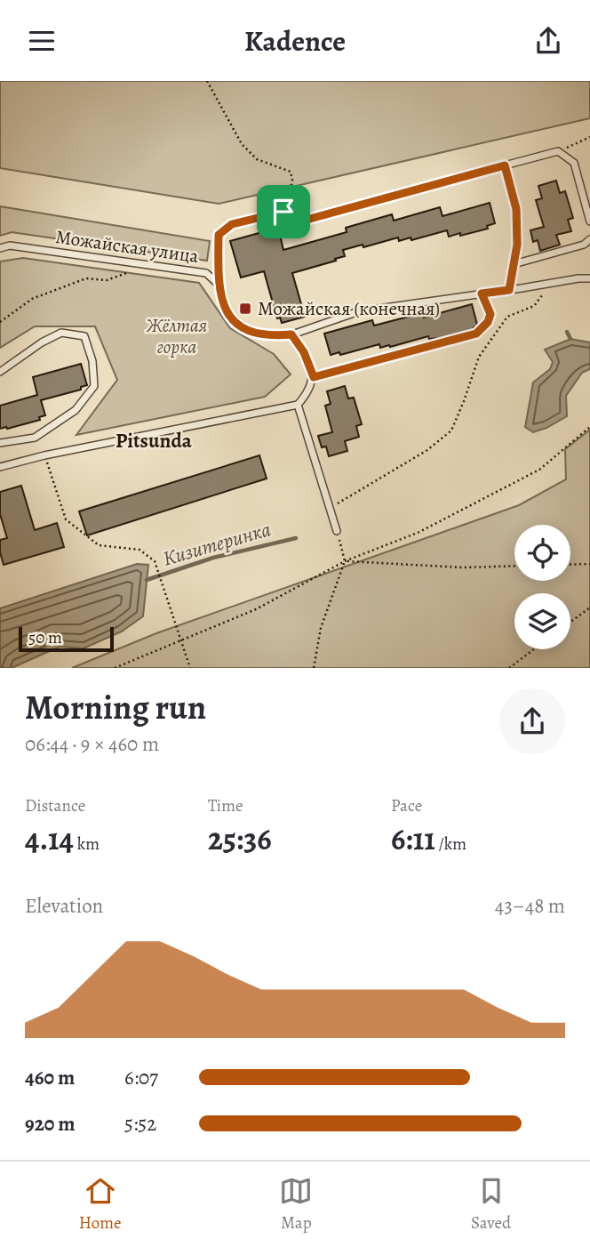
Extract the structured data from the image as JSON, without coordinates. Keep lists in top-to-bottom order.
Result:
{
  "streets": {
    "lane": ["Можайская улица"]
  },
  "districts": ["Pitsunda"],
  "water": ["Кизитеринка"],
  "parks": ["Жёлтая горка"],
  "places": {
    "transit": ["Можайская (конечная)"]
  },
  "scale_bar": "50 m",
  "page": {
    "header": "Kadence",
    "scale": "50 m",
    "heading": ["Morning run", "06:44 · 9 × 460 m"],
    "stats": [
      ["Distance", "4.14 km"],
      ["Time", "25:36"],
      ["Pace", "6:11 /km"]
    ],
    "chart": ["Elevation", "43–48 m"],
    "list": [
      {
        "name": "460 m",
        "note": "6:07"
      },
      {
        "name": "920 m",
        "note": "5:52"
      }
    ],
    "tabs": ["Home", "Map", "Saved"]
  }
}
